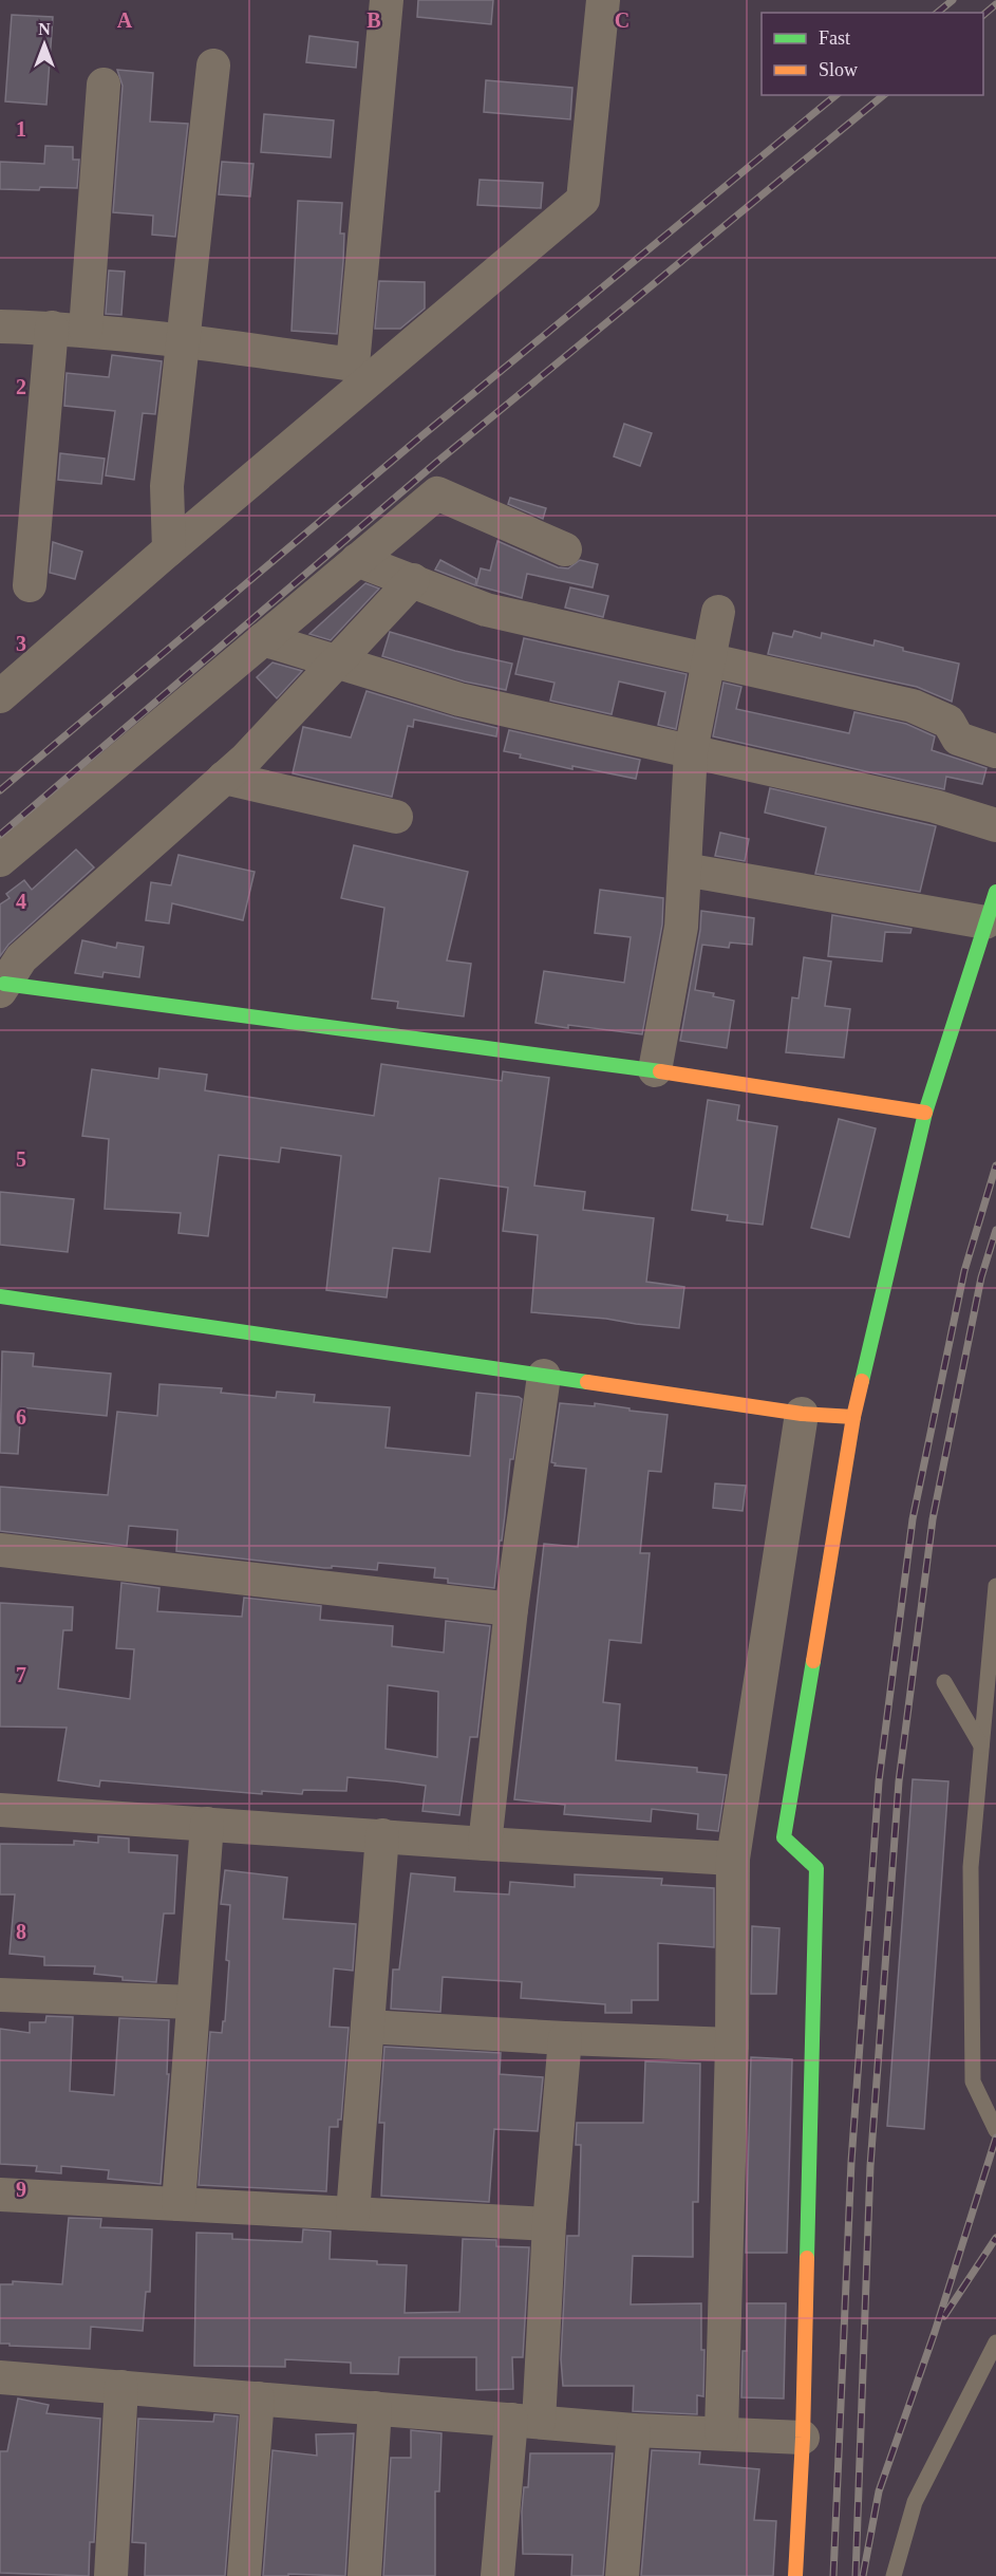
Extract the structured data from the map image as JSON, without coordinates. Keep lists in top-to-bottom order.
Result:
{
  "legend": ["Fast", "Slow"],
  "north": "top",
  "grid": {
    "columns": ["A", "B", "C"],
    "rows": [
      "1",
      "2",
      "3",
      "4",
      "5",
      "6",
      "7",
      "8",
      "9"
    ]
  }
}
